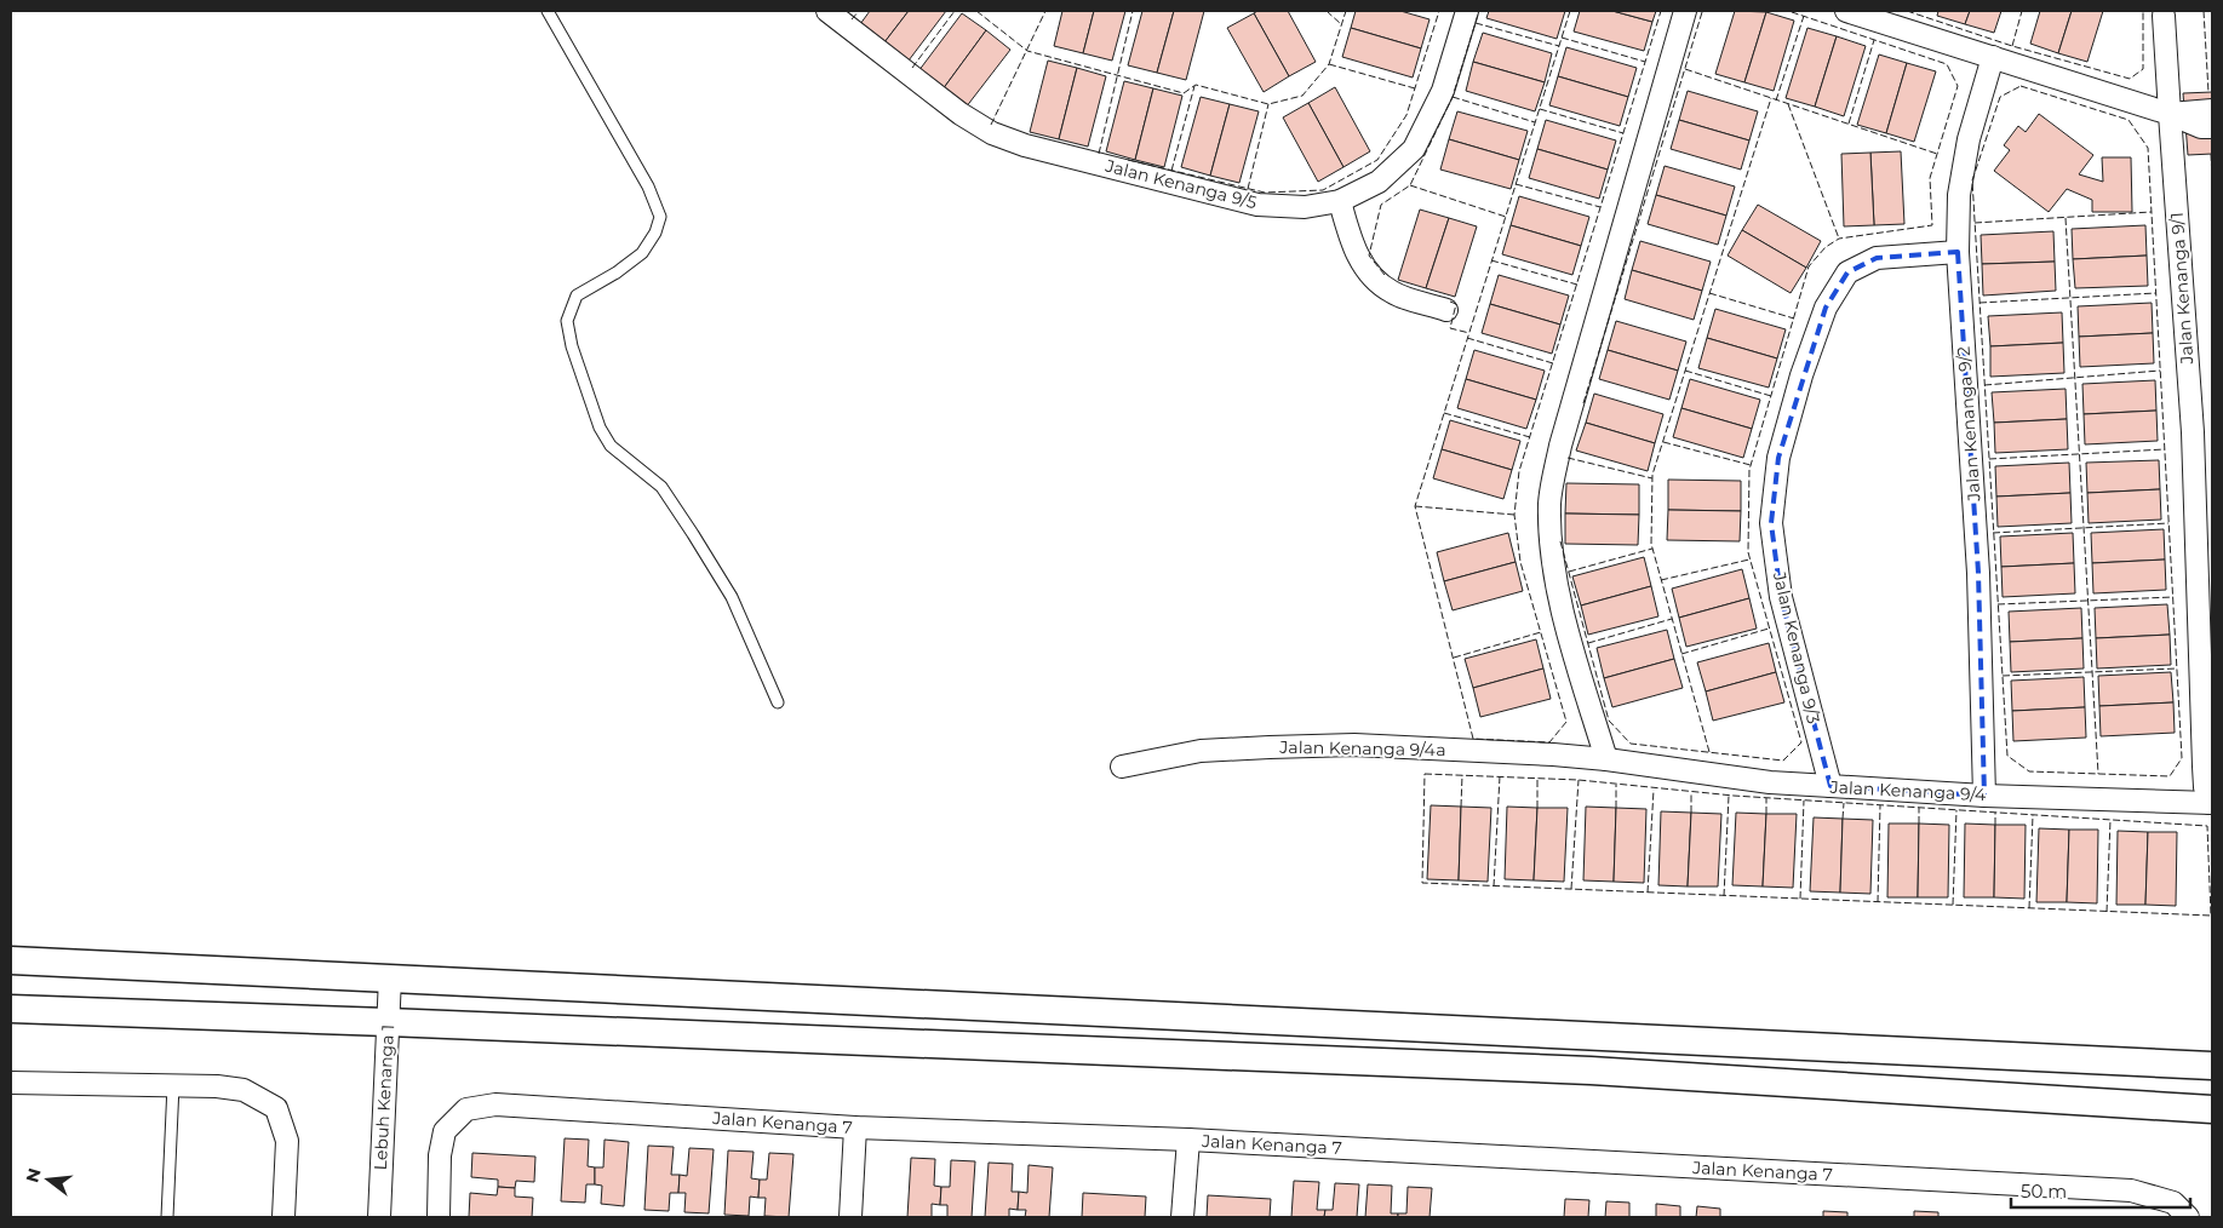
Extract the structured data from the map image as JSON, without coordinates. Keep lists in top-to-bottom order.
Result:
{
  "streets": {
    "street": [
      "Jalan Kenanga 9/5",
      "Jalan Kenanga 9/1",
      "Jalan Kenanga 9/2",
      "Jalan Kenanga 9/3",
      "Jalan Kenanga 9/4a",
      "Jalan Kenanga 9/4",
      "Lebuh Kenanga 1",
      "Jalan Kenanga 7"
    ]
  },
  "crossings": [
    ["Jalan Kenanga 9/1", "Jalan Kenanga 9/4"],
    ["Jalan Kenanga 9/2", "Jalan Kenanga 9/3"],
    ["Jalan Kenanga 9/2", "Jalan Kenanga 9/4"],
    ["Jalan Kenanga 9/3", "Jalan Kenanga 9/4"],
    ["Jalan Kenanga 9/4a", "Jalan Kenanga 9/4"]
  ],
  "scale_bar": "50 m",
  "north": "left"
}
